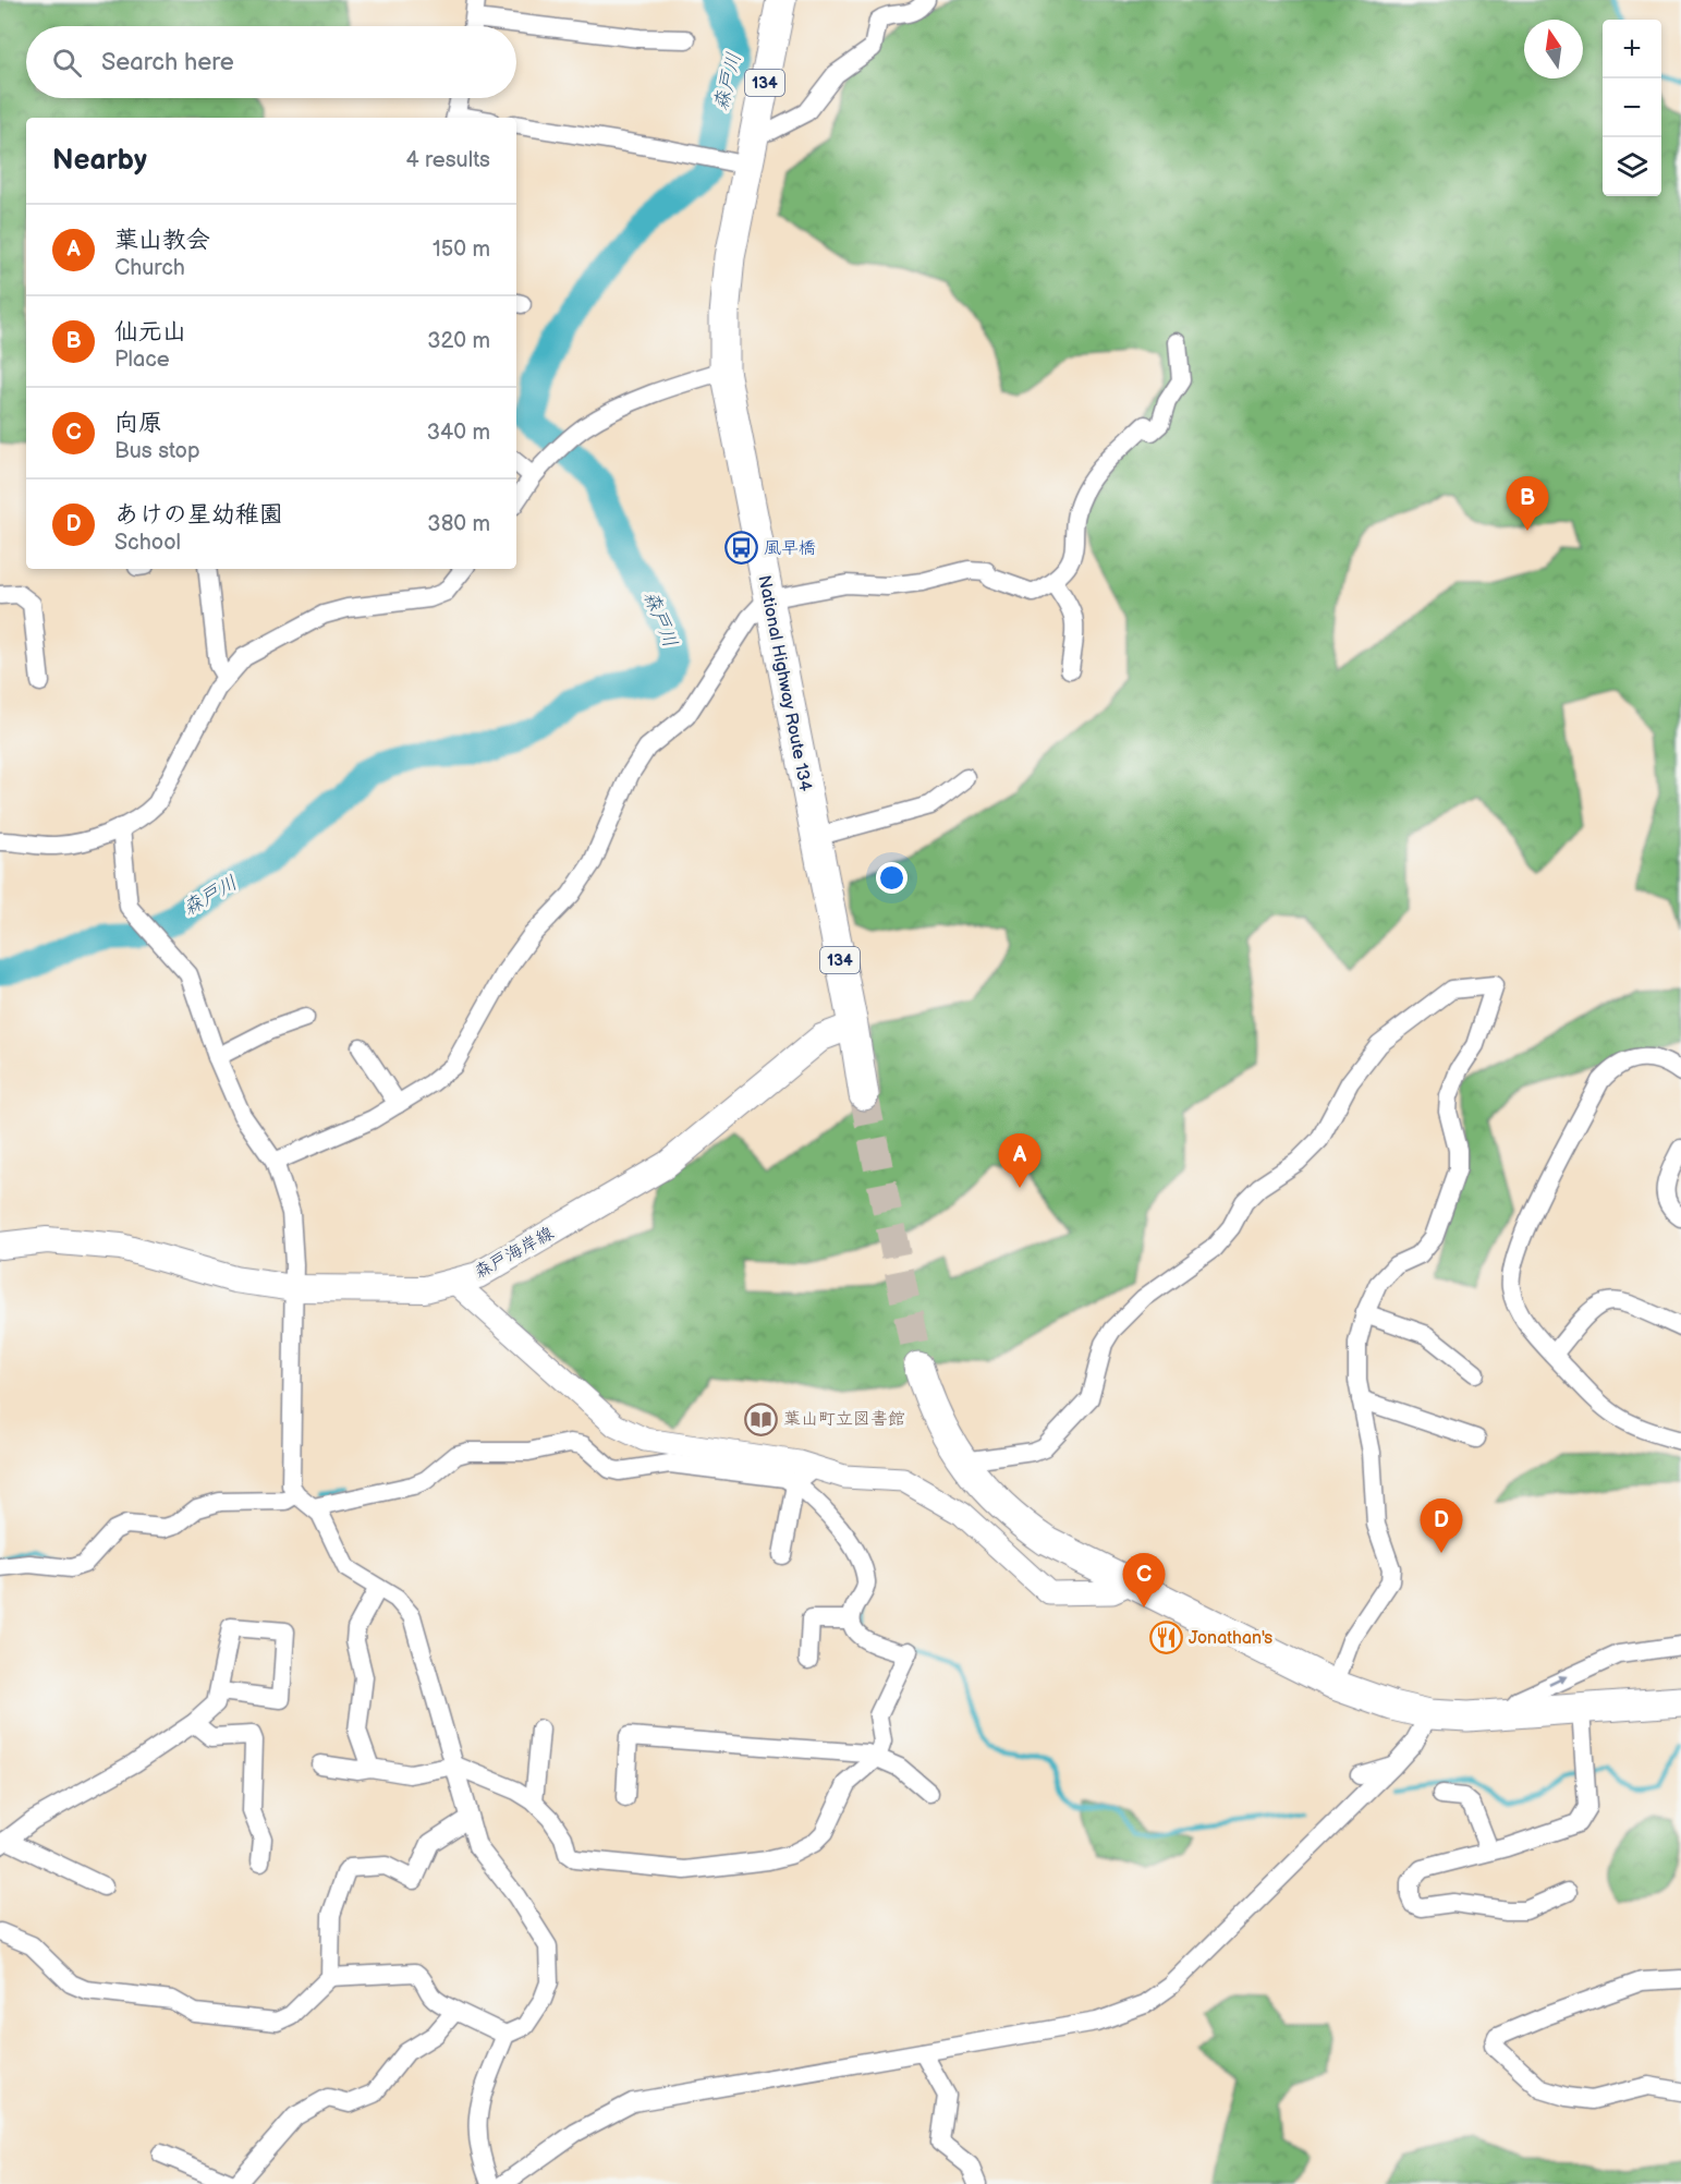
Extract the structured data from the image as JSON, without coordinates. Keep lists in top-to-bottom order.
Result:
{
  "streets": {
    "highway": ["134", "National Highway Route 134"],
    "main road": ["森戸海岸線"]
  },
  "crossings": [
    ["National Highway Route 134", "森戸海岸線"]
  ],
  "water": ["森戸川"],
  "places": {
    "bus stop": ["風早橋"],
    "library": ["葉山町立図書館"],
    "restaurant": ["Jonathan's"]
  },
  "north": "top",
  "page": {
    "map_buttons": ["+", "−"],
    "search": "Search here",
    "heading": ["Nearby", "4 results"],
    "list": [
      {
        "mark": "A",
        "name": "葉山教会",
        "note": "Church",
        "value": "150 m"
      },
      {
        "mark": "B",
        "name": "仙元山",
        "note": "Place",
        "value": "320 m"
      },
      {
        "mark": "C",
        "name": "向原",
        "note": "Bus stop",
        "value": "340 m"
      },
      {
        "mark": "D",
        "name": "あけの星幼稚園",
        "note": "School",
        "value": "380 m"
      }
    ],
    "pins": [
      "B",
      "A",
      "D",
      "C"
    ]
  }
}
